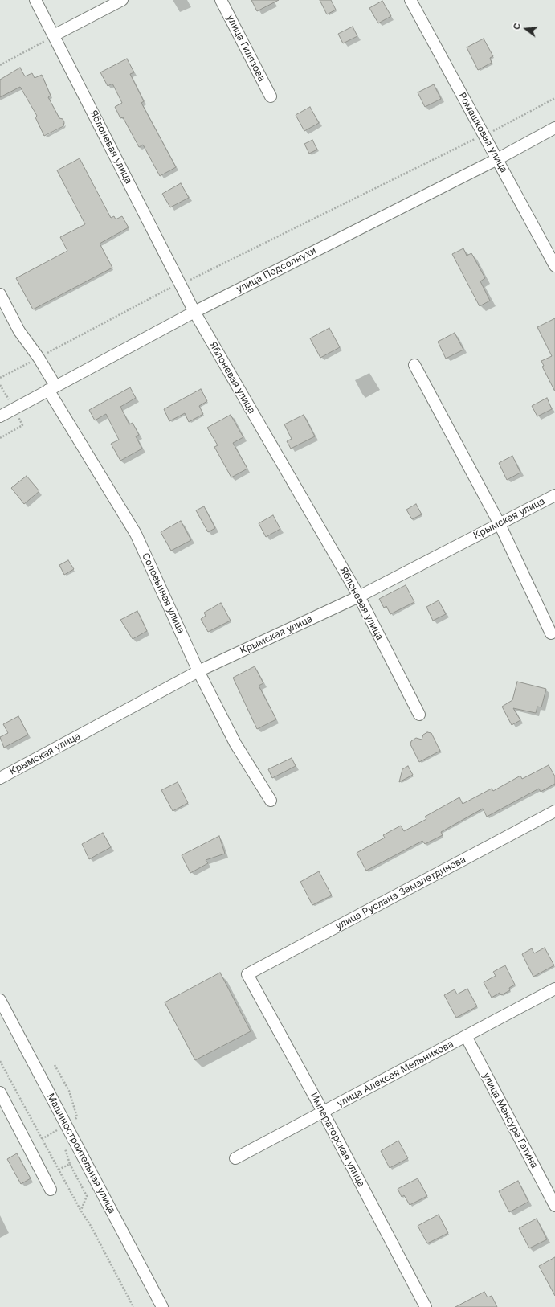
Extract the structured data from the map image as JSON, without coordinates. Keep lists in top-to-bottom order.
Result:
{
  "streets": {
    "street": [
      "улица Гилязова",
      "Ромашковая улица",
      "Яблоневая улица",
      "улица Подсолнухи",
      "Крымская улица",
      "Соловьиная улица",
      "улица Руслана Замалетдинова",
      "улица Алексея Мельникова",
      "улица Мансура Гатина",
      "Императорская улица",
      "Машиностроительная улица"
    ]
  },
  "crossings": [
    ["Ромашковая улица", "улица Подсолнухи"],
    ["Яблоневая улица", "улица Подсолнухи"],
    ["Яблоневая улица", "Крымская улица"],
    ["улица Подсолнухи", "Соловьиная улица"],
    ["Крымская улица", "Соловьиная улица"],
    ["улица Руслана Замалетдинова", "Императорская улица"],
    ["улица Алексея Мельникова", "улица Мансура Гатина"],
    ["улица Алексея Мельникова", "Императорская улица"]
  ],
  "north": "left"
}
